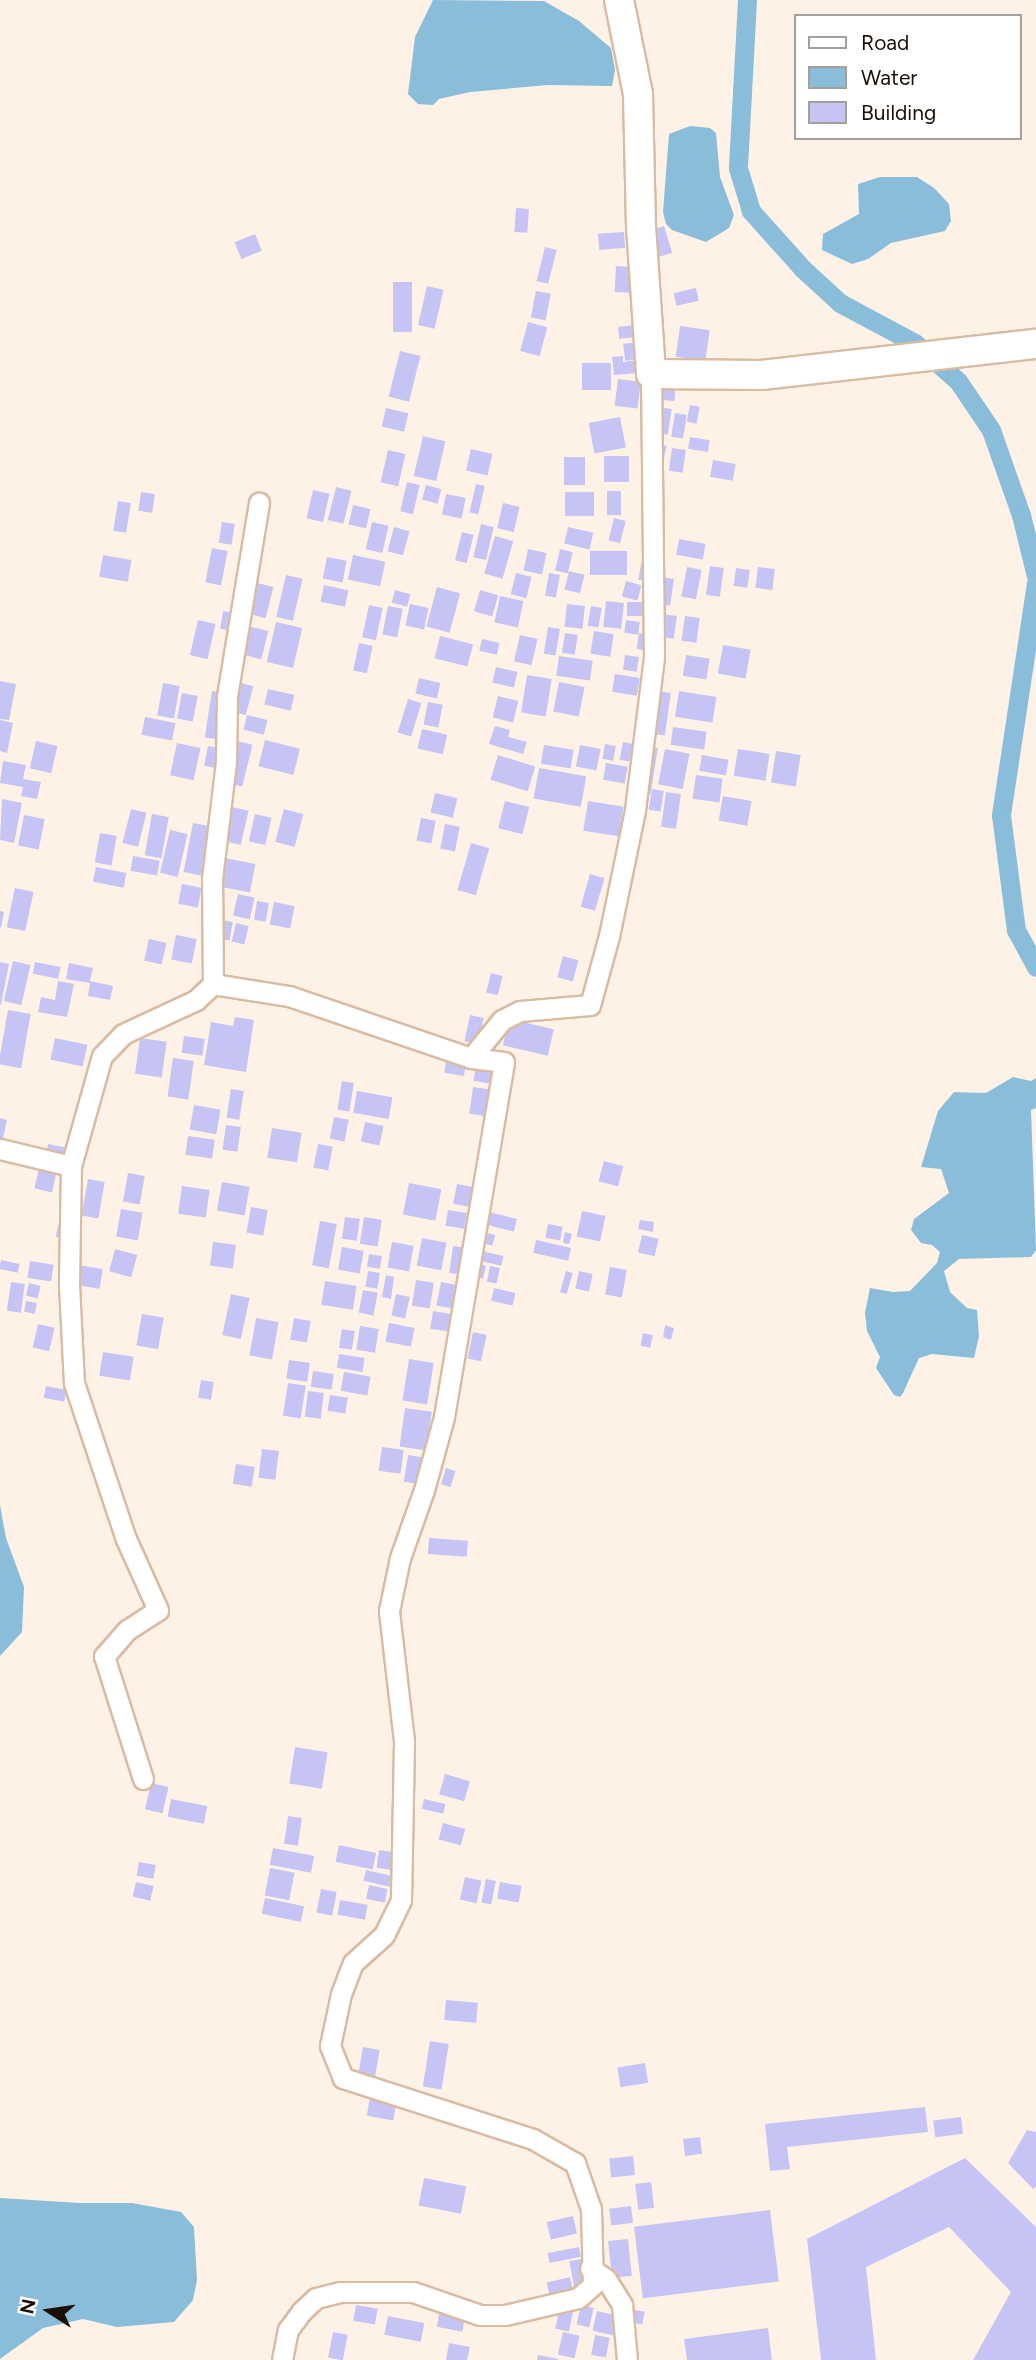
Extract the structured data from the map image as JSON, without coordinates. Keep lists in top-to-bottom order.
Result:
{
  "legend": ["Road", "Water", "Building"],
  "north": "left"
}
